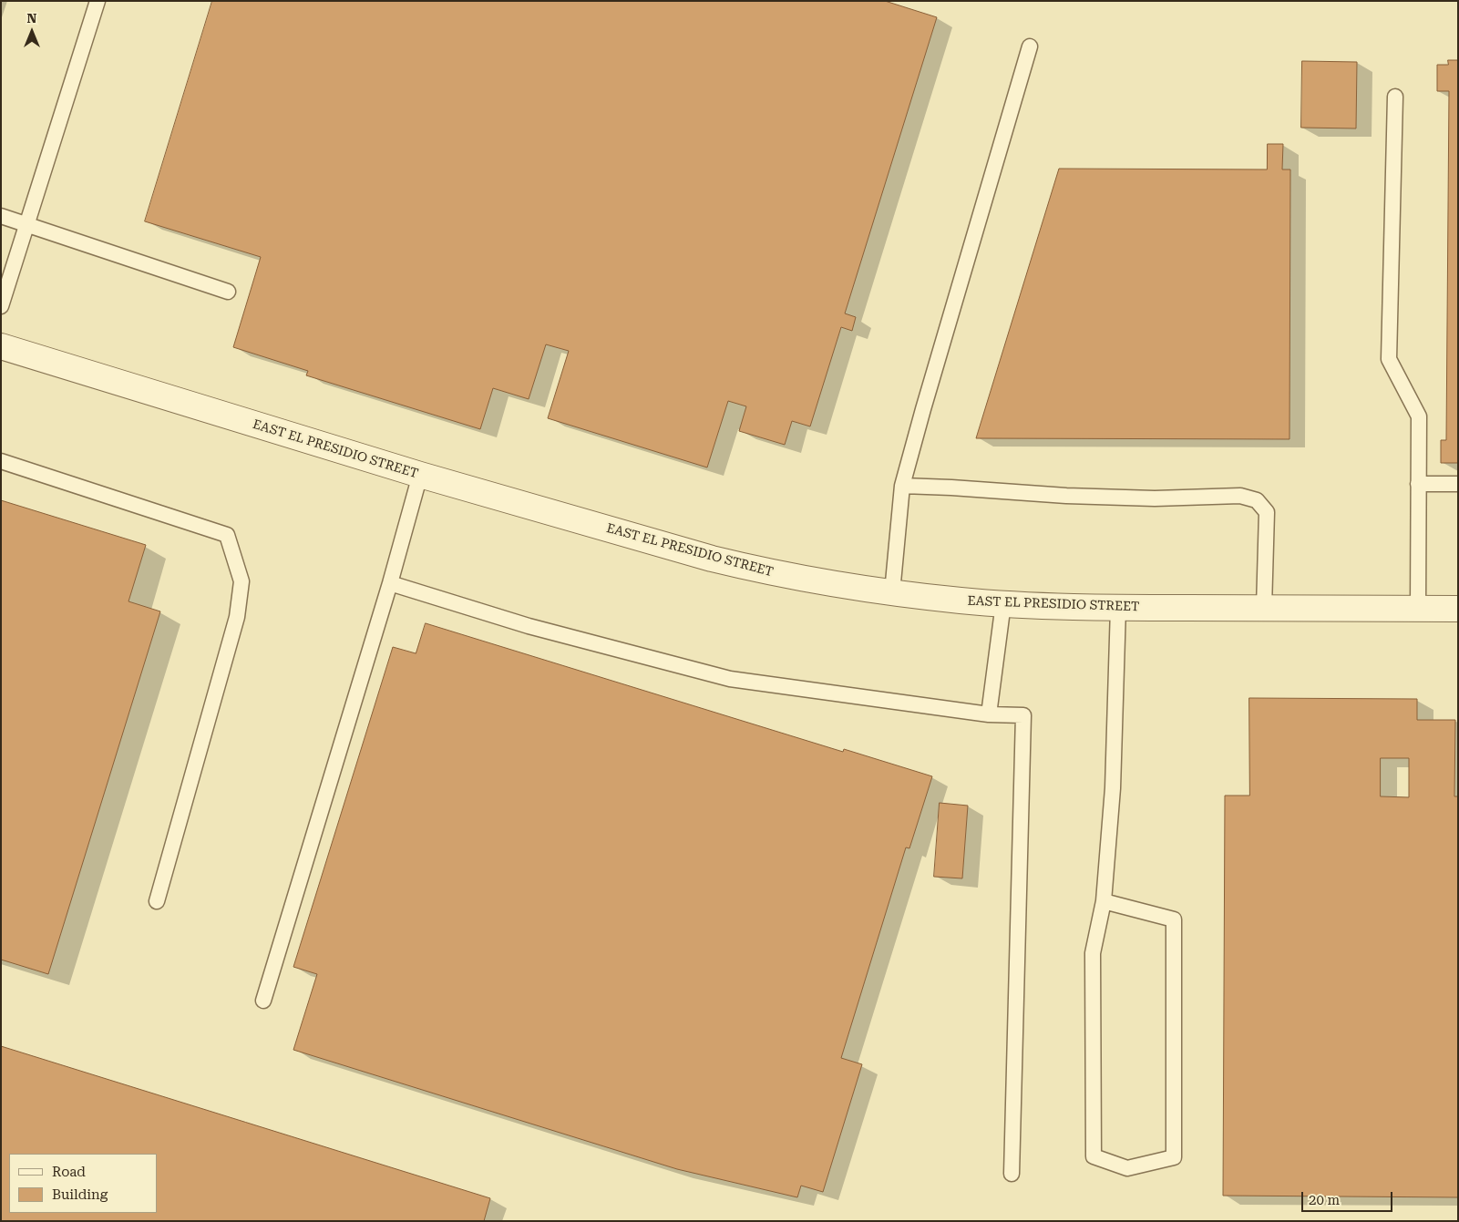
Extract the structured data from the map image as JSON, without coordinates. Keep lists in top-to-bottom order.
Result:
{
  "streets": {
    "street": ["EAST EL PRESIDIO STREET"]
  },
  "legend": ["Road", "Building"],
  "scale_bar": "20 m",
  "north": "top"
}
